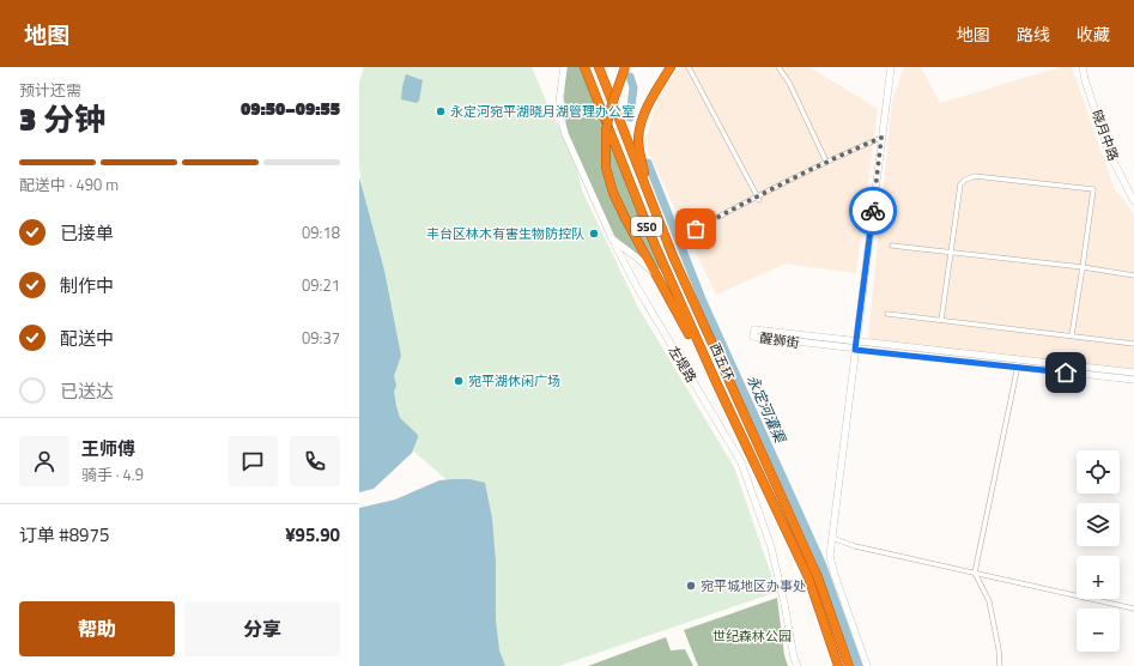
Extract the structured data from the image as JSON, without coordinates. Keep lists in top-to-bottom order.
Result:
{
  "streets": {
    "highway": ["S50", "西五环"],
    "street": ["晓月中路", "醒狮街", "左堤路"]
  },
  "water": ["永定河灌渠"],
  "parks": ["世纪森林公园"],
  "places": [
    "永定河宛平湖晓月湖管理办公室",
    "丰台区林木有害生物防控队",
    "宛平湖休闲广场",
    "宛平城地区办事处"
  ],
  "page": {
    "header": "地图",
    "nav": ["地图", "路线", "收藏"],
    "heading": ["3 分钟", "预计还需", "09:50–09:55"],
    "panel": [
      "王师傅",
      "骑手 · 4.9",
      "订单 #8975",
      "¥95.90"
    ],
    "bar": "配送中 · 490 m",
    "list": [
      ["已接单", "09:18"],
      ["制作中", "09:21"],
      ["配送中", "09:37"],
      "已送达"
    ],
    "map_buttons": ["+", "−"],
    "buttons": ["帮助", "分享"]
  }
}
